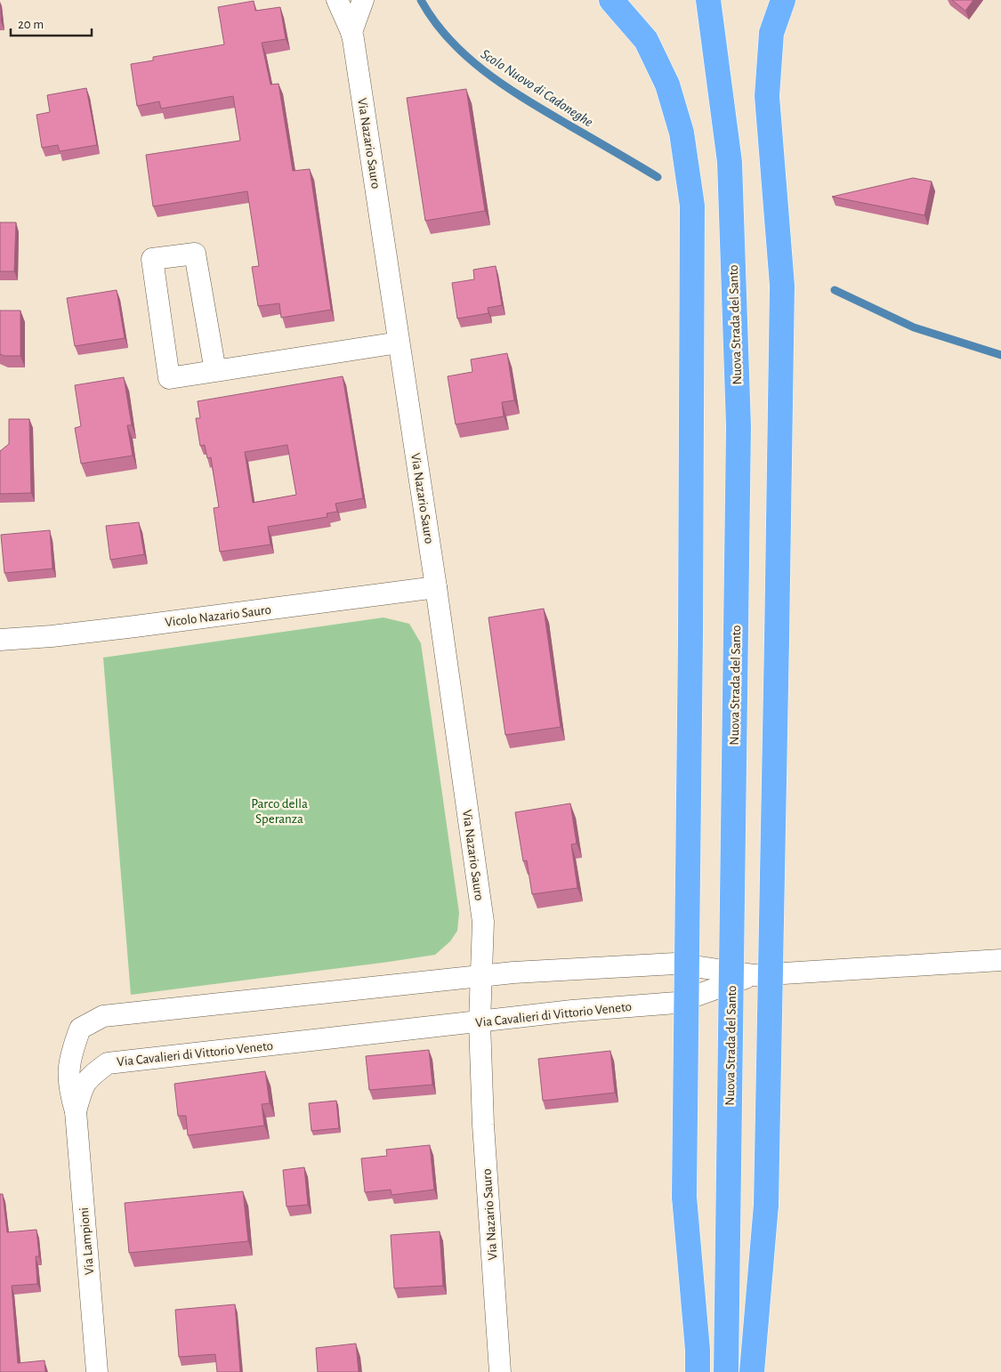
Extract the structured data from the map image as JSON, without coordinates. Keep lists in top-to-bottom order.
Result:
{
  "streets": {
    "highway": ["Nuova Strada del Santo"],
    "street": [
      "Via Nazario Sauro",
      "Vicolo Nazario Sauro",
      "Via Cavalieri di Vittorio Veneto",
      "Via Lampioni"
    ]
  },
  "crossings": [
    ["Via Nazario Sauro", "Vicolo Nazario Sauro"],
    ["Via Nazario Sauro", "Via Cavalieri di Vittorio Veneto"],
    ["Via Cavalieri di Vittorio Veneto", "Via Lampioni"]
  ],
  "water": ["Scolo Nuovo di Cadoneghe"],
  "parks": ["Parco della Speranza"],
  "scale_bar": "20 m"
}
